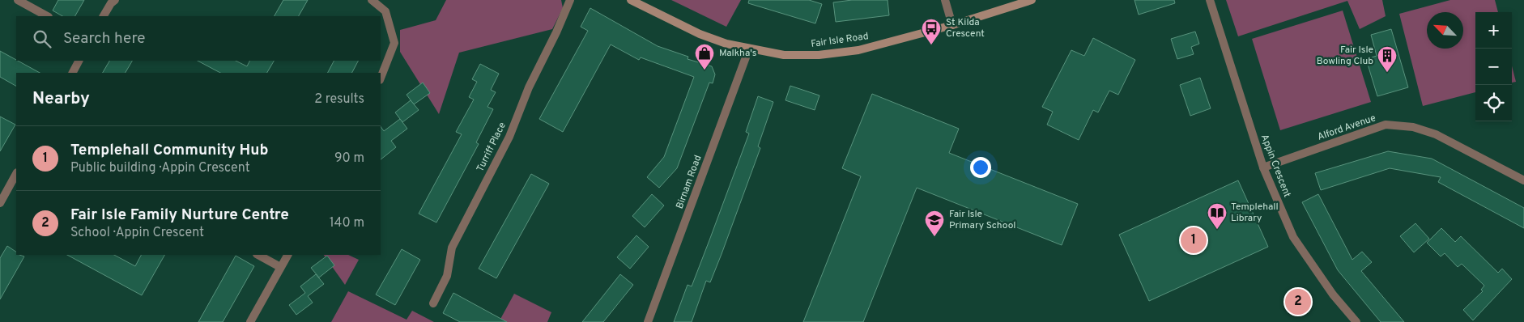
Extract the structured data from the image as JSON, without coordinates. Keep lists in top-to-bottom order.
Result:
{
  "streets": {
    "street": [
      "Fair Isle Road",
      "Alford Avenue",
      "Turriff Place",
      "Appin Crescent",
      "Birnam Road"
    ]
  },
  "crossings": [
    ["Fair Isle Road", "Birnam Road"],
    ["Alford Avenue", "Appin Crescent"]
  ],
  "places": {
    "bus stop": ["St Kilda Crescent"],
    "shop": ["Malkha's"],
    "building": ["Fair Isle Bowling Club"],
    "library": ["Templehall Library"],
    "school or university": ["Fair Isle Primary School"]
  },
  "north": "top left",
  "page": {
    "map_buttons": ["+", "−"],
    "search": "Search here",
    "heading": ["Nearby", "2 results"],
    "list": [
      {
        "mark": "1",
        "name": "Templehall Community Hub",
        "note": "Public building · Appin Crescent",
        "value": "90 m"
      },
      {
        "mark": "2",
        "name": "Fair Isle Family Nurture Centre",
        "note": "School · Appin Crescent",
        "value": "140 m"
      }
    ],
    "pins": ["1", "2"]
  }
}
